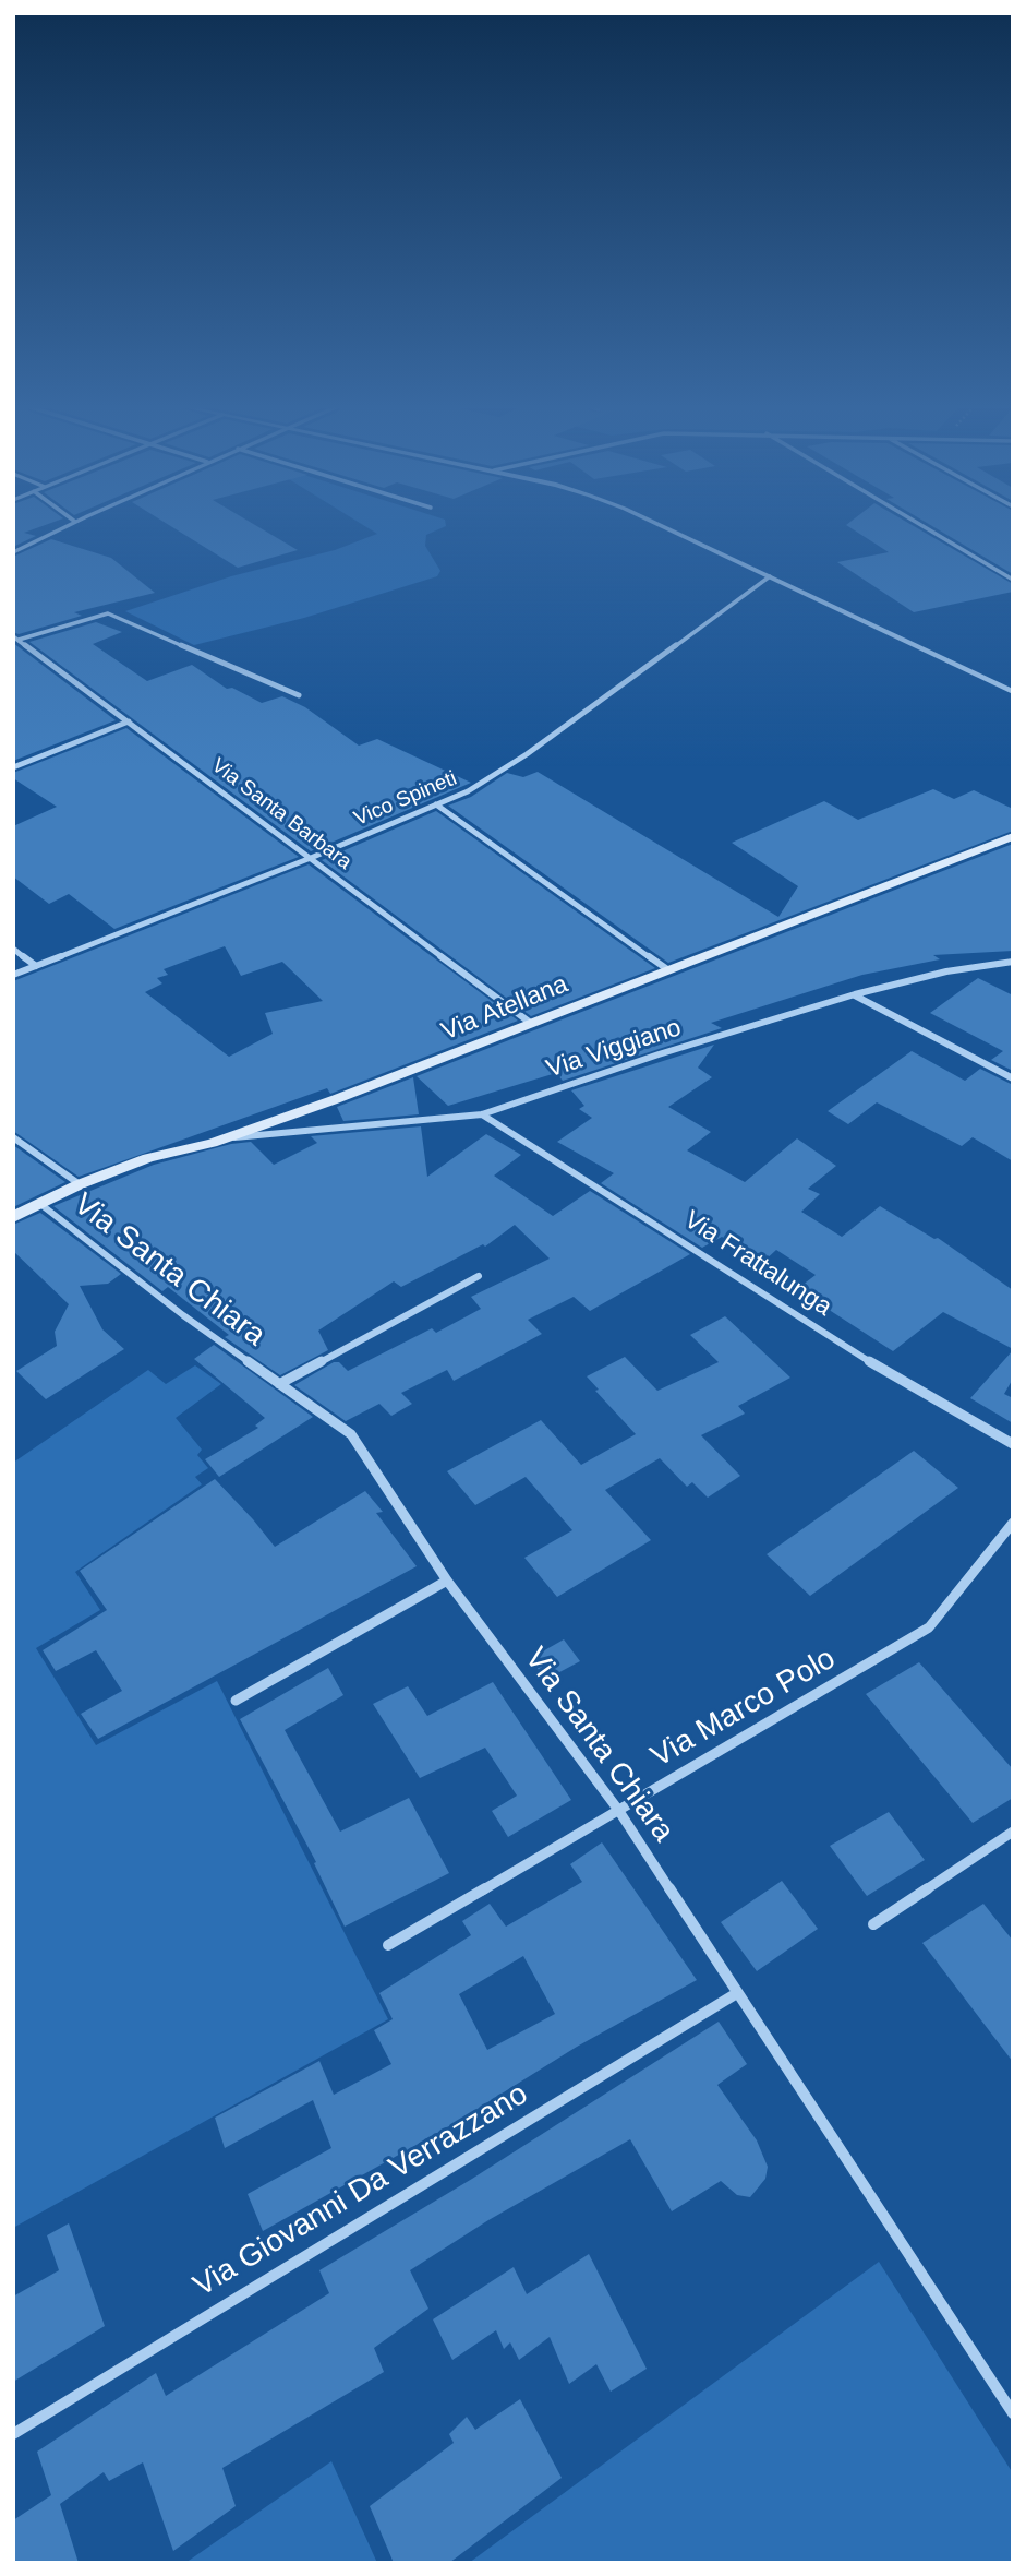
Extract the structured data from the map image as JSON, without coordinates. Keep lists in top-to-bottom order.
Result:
{
  "streets": {
    "main road": ["Via Atellana"],
    "street": [
      "Vico Spineti",
      "Via Santa Barbara",
      "Via Viggiano",
      "Via Frattalunga",
      "Via Santa Chiara",
      "Via Marco Polo",
      "Via Giovanni Da Verrazzano"
    ]
  },
  "crossings": [
    ["Vico Spineti", "Via Santa Barbara"],
    ["Via Santa Barbara", "Via Atellana"],
    ["Via Atellana", "Via Viggiano"],
    ["Via Atellana", "Via Santa Chiara"],
    ["Via Viggiano", "Via Frattalunga"],
    ["Via Santa Chiara", "Via Marco Polo"],
    ["Via Santa Chiara", "Via Giovanni Da Verrazzano"]
  ]
}
